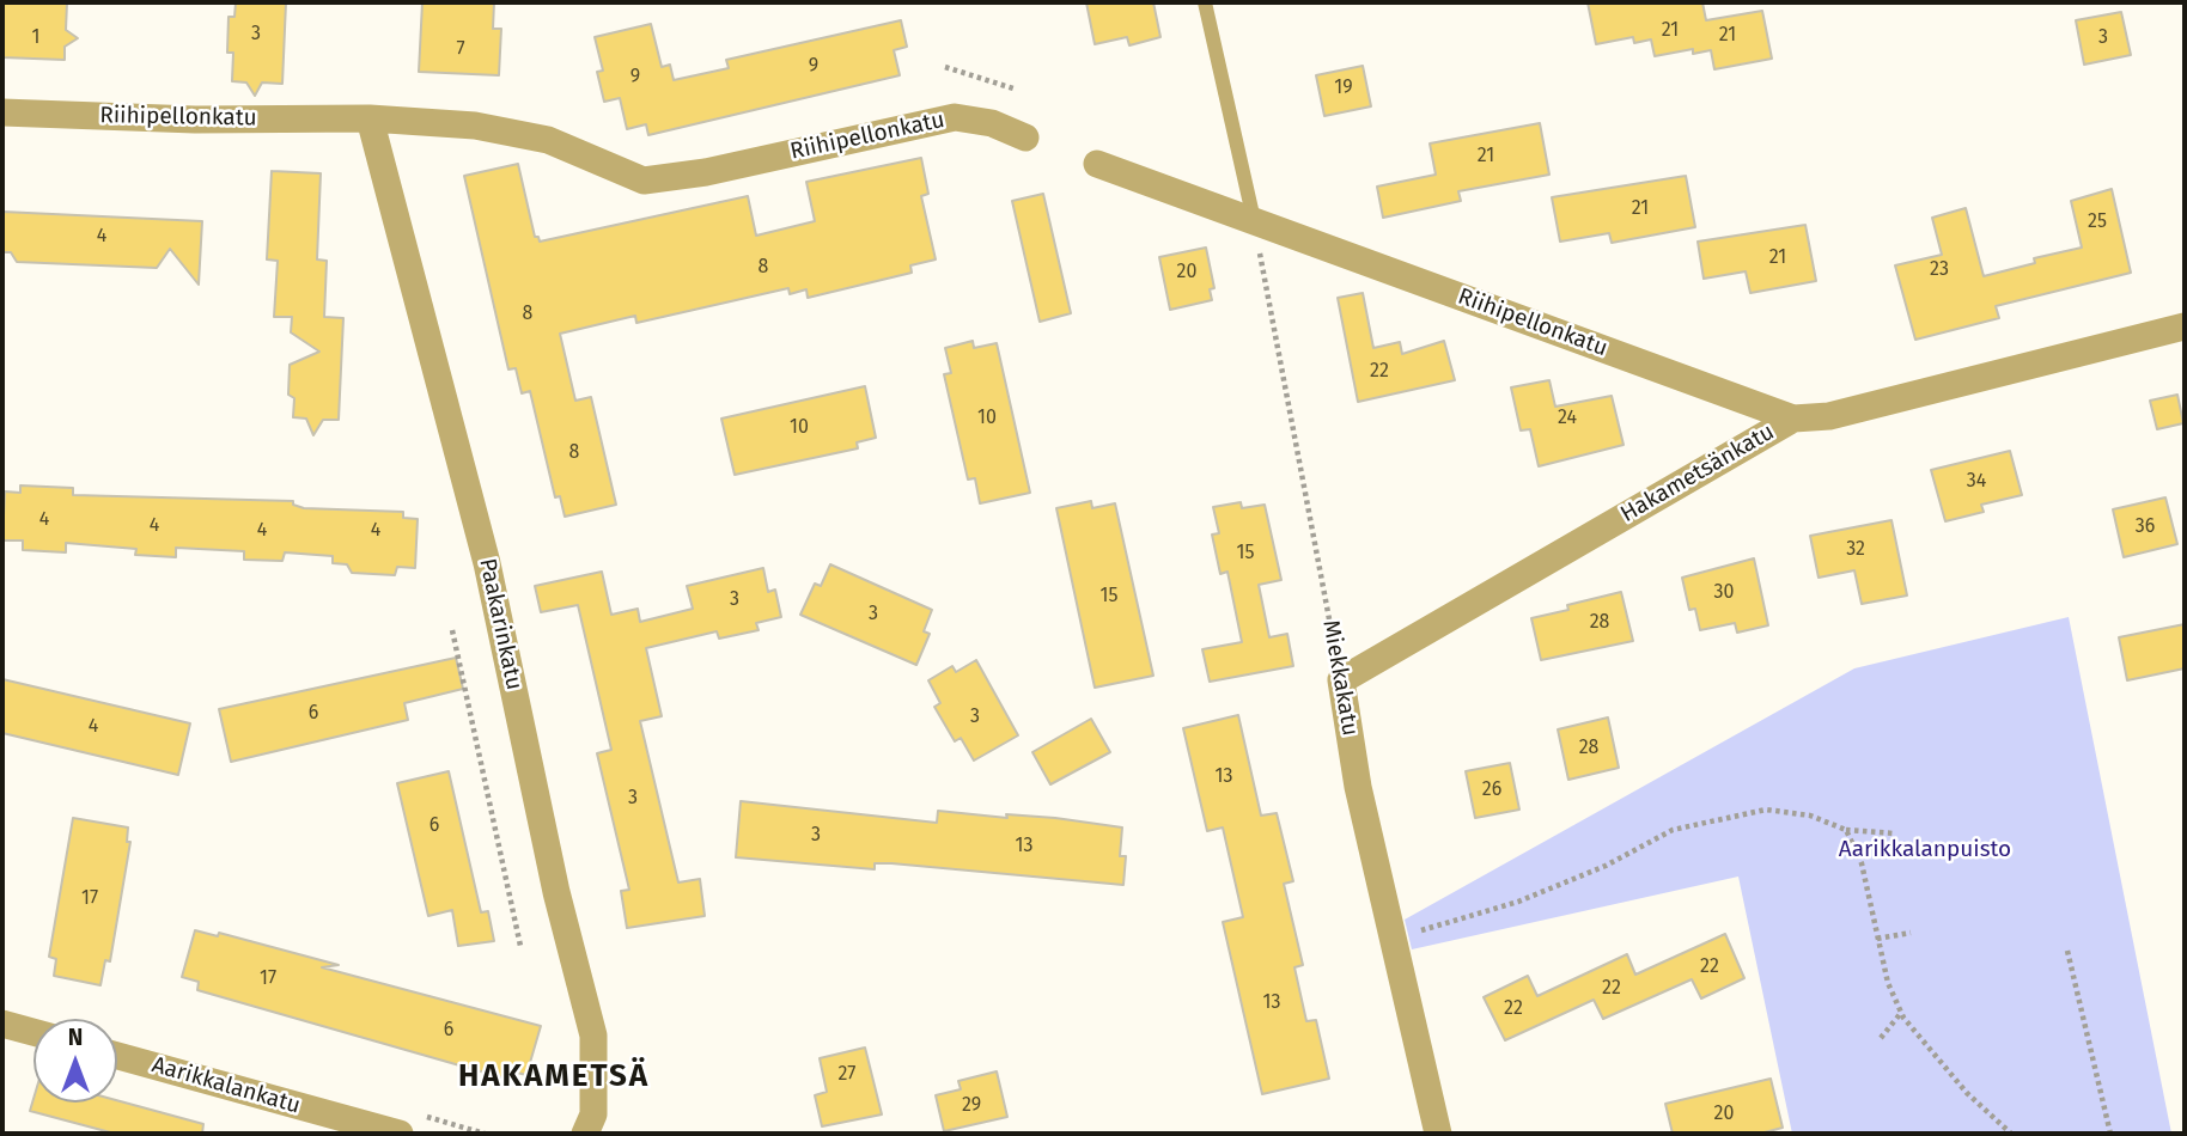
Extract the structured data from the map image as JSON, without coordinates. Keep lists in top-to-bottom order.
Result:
{
  "streets": {
    "street": [
      "Riihipellonkatu",
      "Hakametsänkatu",
      "Paakarinkatu",
      "Miekkakatu",
      "Aarikkalankatu"
    ]
  },
  "crossings": [
    ["Riihipellonkatu", "Hakametsänkatu"],
    ["Riihipellonkatu", "Paakarinkatu"],
    ["Riihipellonkatu", "Miekkakatu"],
    ["Hakametsänkatu", "Miekkakatu"]
  ],
  "districts": ["HAKAMETSÄ"],
  "parks": ["Aarikkalanpuisto"],
  "house_numbers": [
    "21",
    "3",
    "21",
    "1",
    "3",
    "7",
    "9",
    "9",
    "19",
    "21",
    "21",
    "25",
    "4",
    "21",
    "8",
    "23",
    "20",
    "8",
    "22",
    "10",
    "24",
    "10",
    "8",
    "34",
    "4",
    "4",
    "36",
    "4",
    "4",
    "32",
    "15",
    "30",
    "15",
    "3",
    "3",
    "28",
    "6",
    "3",
    "4",
    "28",
    "13",
    "26",
    "3",
    "6",
    "3",
    "13",
    "17",
    "22",
    "17",
    "22",
    "13",
    "22",
    "6",
    "27",
    "29",
    "20"
  ],
  "north": "top"
}
